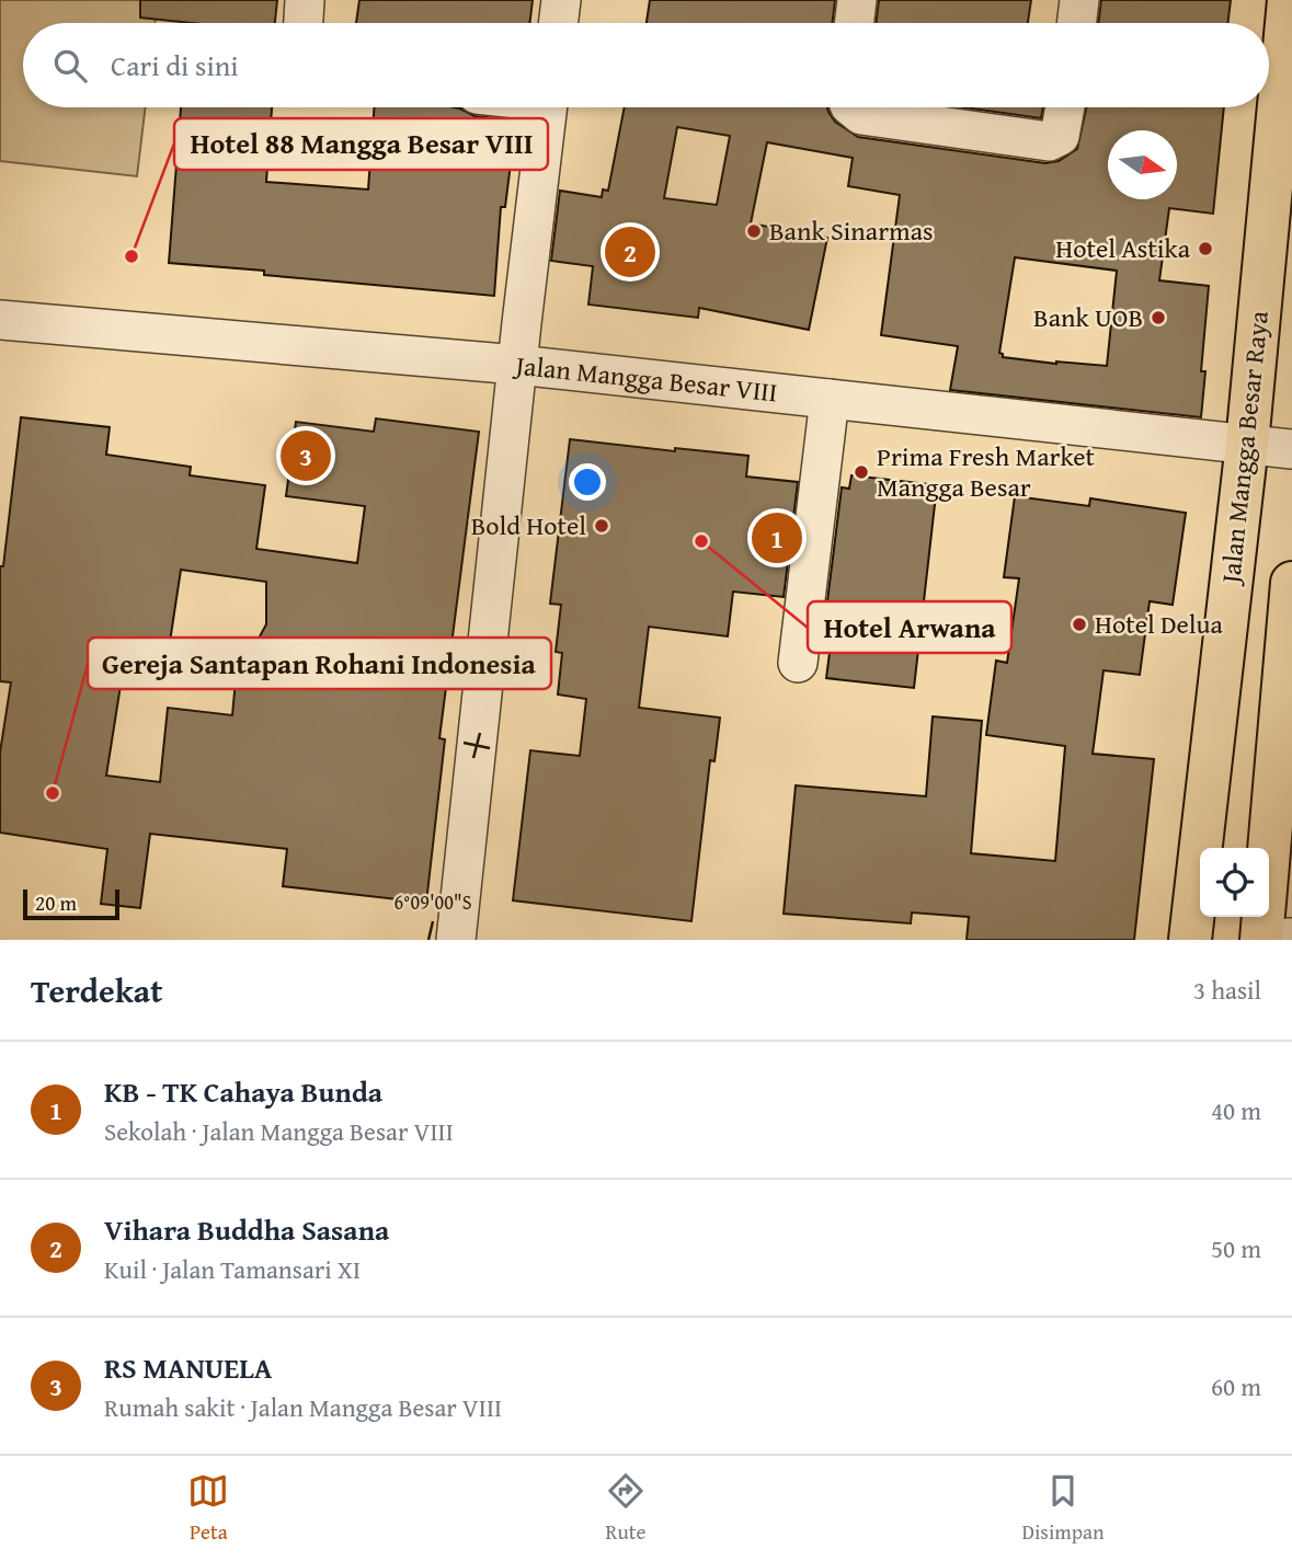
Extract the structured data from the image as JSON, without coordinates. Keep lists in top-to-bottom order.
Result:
{
  "streets": {
    "main road": ["Jalan Mangga Besar Raya"],
    "street": ["Jalan Mangga Besar VIII"]
  },
  "crossings": [
    ["Jalan Mangga Besar VIII", "Jalan Mangga Besar Raya"]
  ],
  "places": [
    "Bank Sinarmas",
    "Hotel Astika",
    "Hotel 88 Mangga Besar VIII",
    "Bank UOB",
    "Prima Fresh Market Mangga Besar",
    "Bold Hotel",
    "Hotel Arwana",
    "Hotel Delua",
    "Gereja Santapan Rohani Indonesia"
  ],
  "scale_bar": "20 m",
  "north": "right",
  "page": {
    "search": "Cari di sini",
    "pins": ["2", "3", "1"],
    "scale": "20 m",
    "heading": ["Terdekat", "3 hasil"],
    "list": [
      {
        "mark": "1",
        "name": "KB - TK Cahaya Bunda",
        "note": "Sekolah · Jalan Mangga Besar VIII",
        "value": "40 m"
      },
      {
        "mark": "2",
        "name": "Vihara Buddha Sasana",
        "note": "Kuil · Jalan Tamansari XI",
        "value": "50 m"
      },
      {
        "mark": "3",
        "name": "RS MANUELA",
        "note": "Rumah sakit · Jalan Mangga Besar VIII",
        "value": "60 m"
      }
    ],
    "nav": ["Peta", "Rute", "Disimpan"]
  },
  "coordinates": ["6°09'00\"S"]
}
